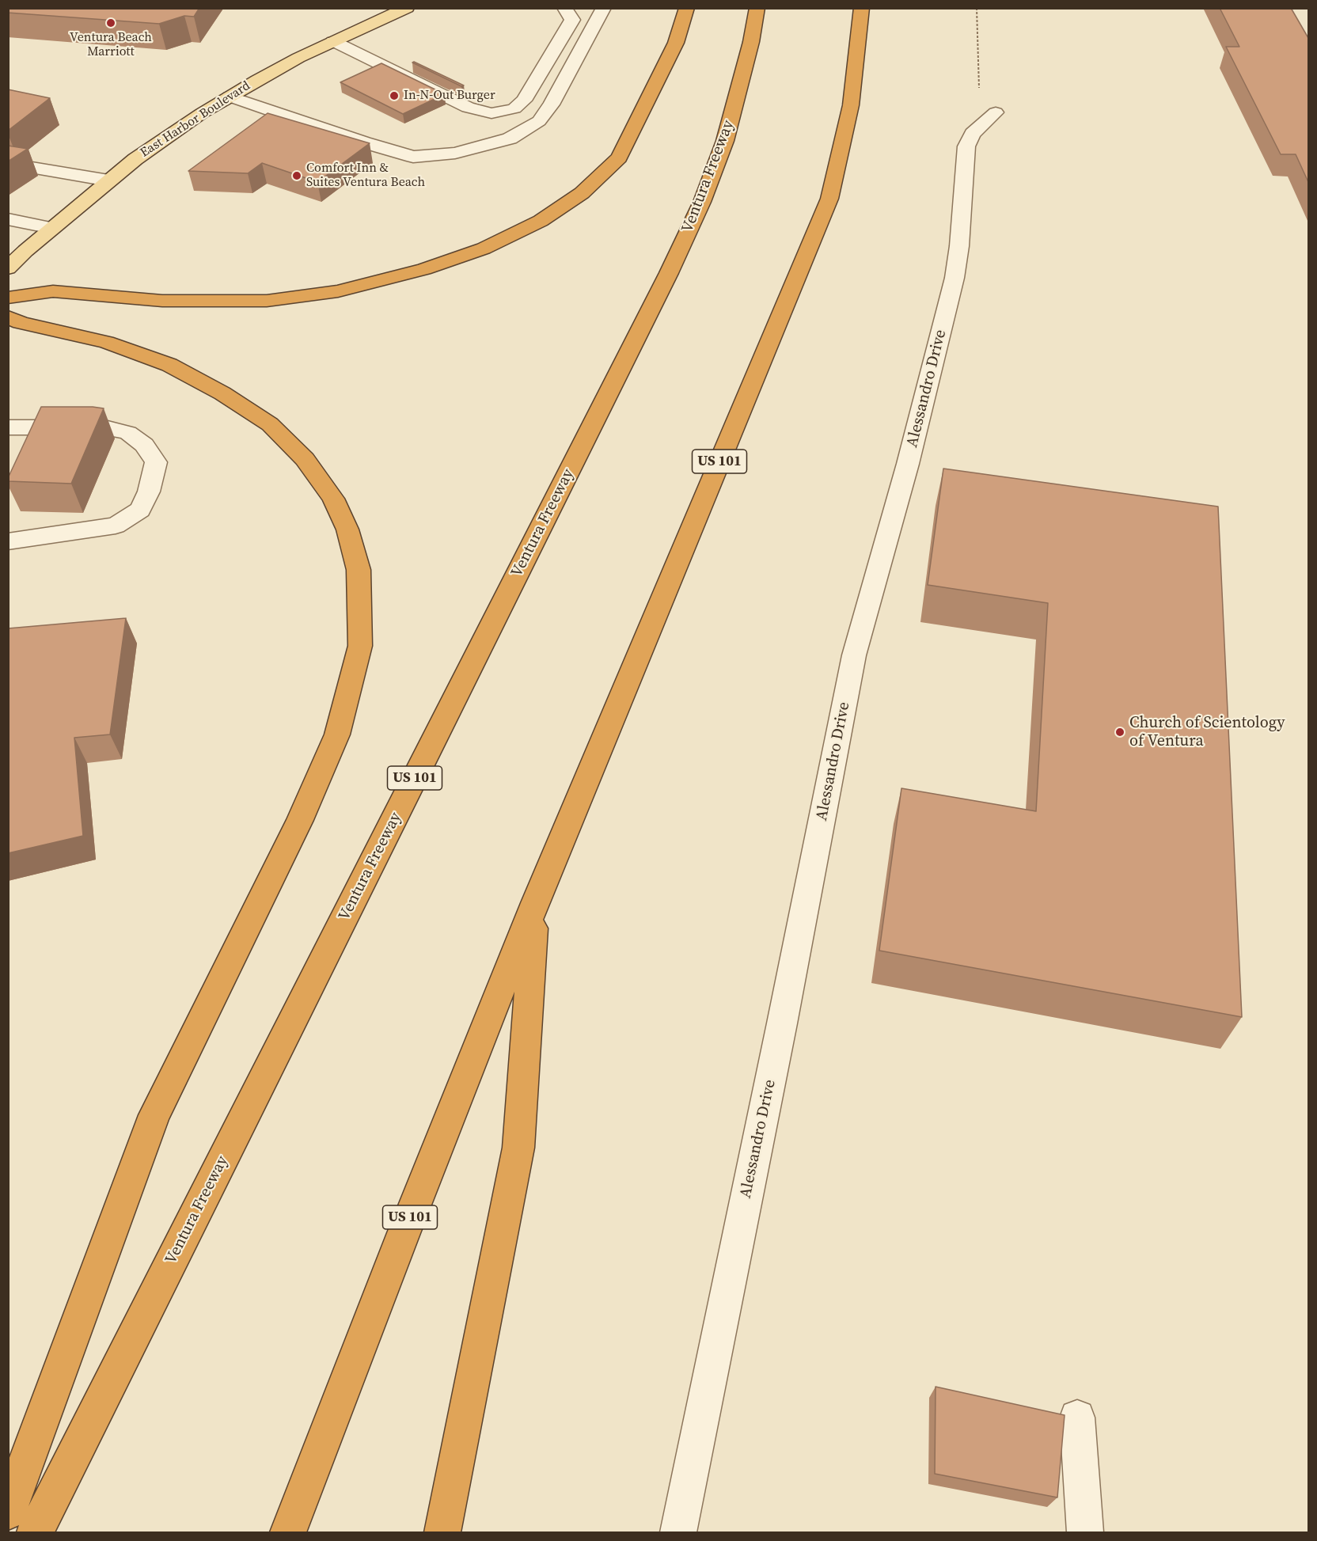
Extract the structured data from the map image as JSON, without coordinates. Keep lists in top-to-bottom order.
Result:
{
  "streets": {
    "highway": ["Ventura Freeway", "US 101"],
    "main road": ["East Harbor Boulevard"],
    "street": ["Alessandro Drive"]
  },
  "places": [
    "Ventura Beach Marriott",
    "In-N-Out Burger",
    "Comfort Inn & Suites Ventura Beach",
    "Church of Scientology of Ventura"
  ]
}
